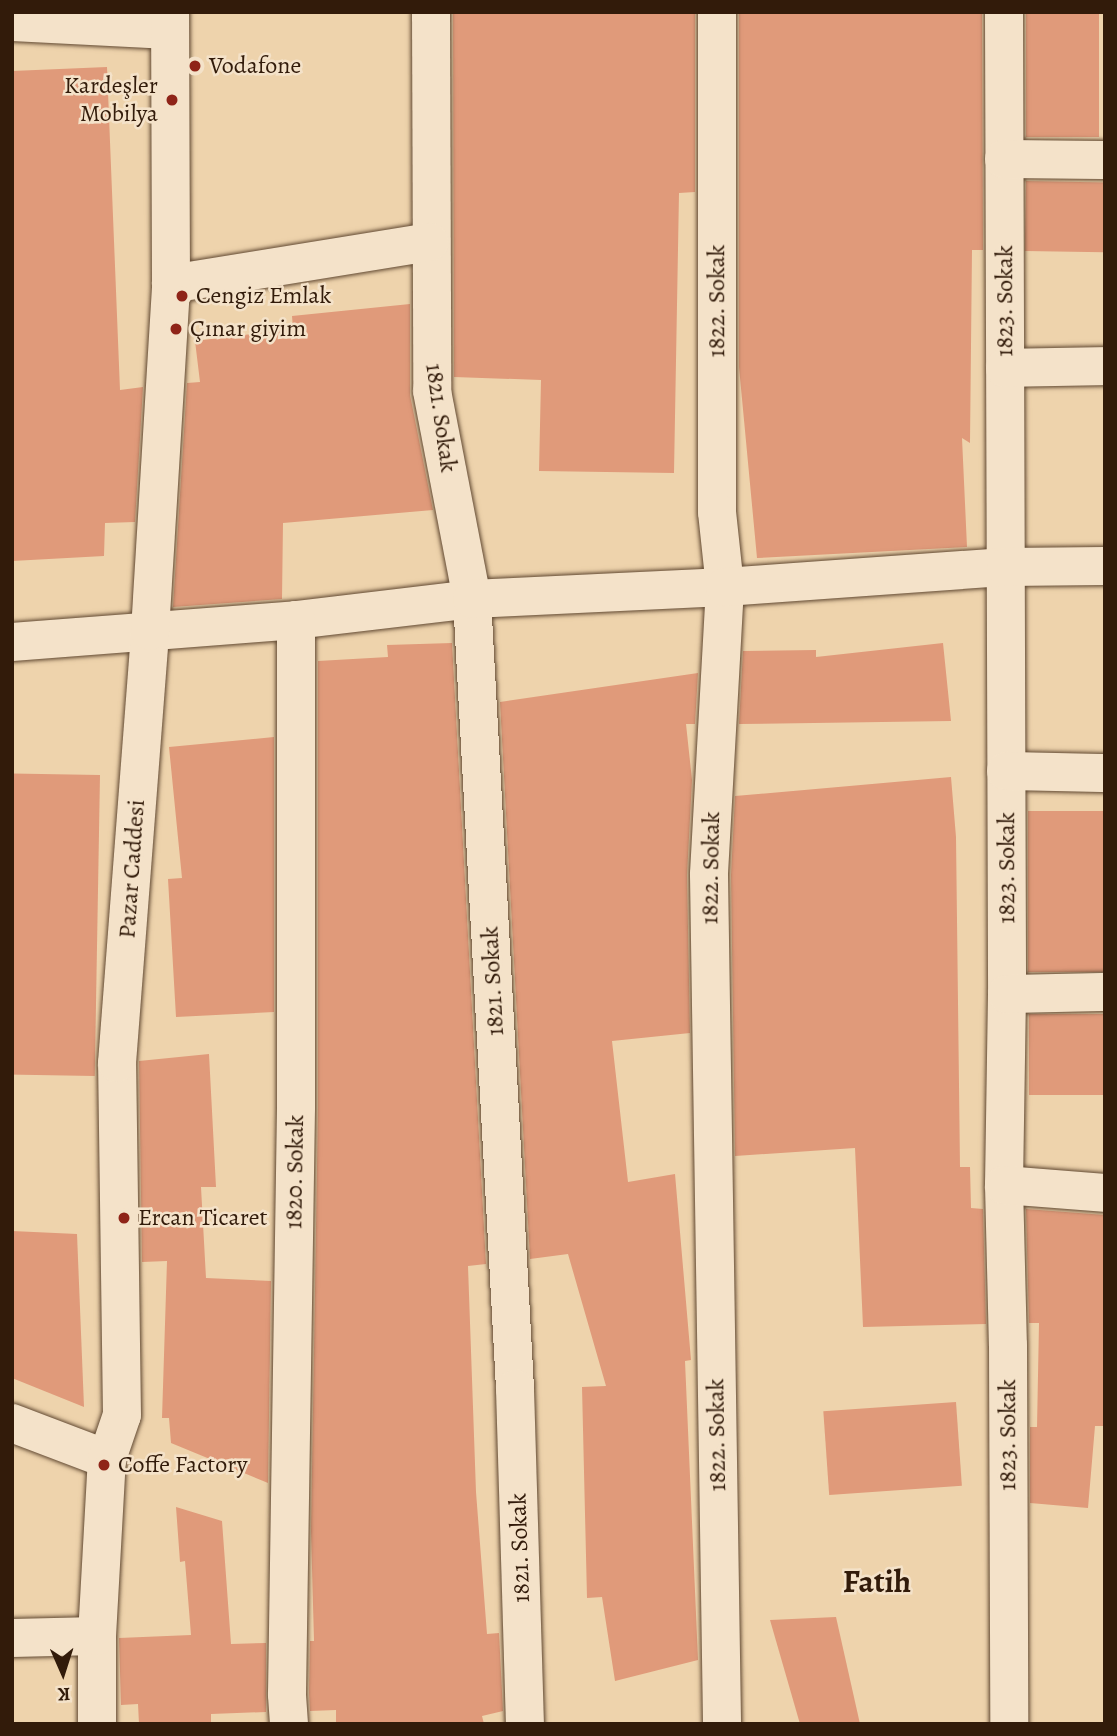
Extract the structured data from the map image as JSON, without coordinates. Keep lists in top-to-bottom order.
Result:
{
  "streets": {
    "street": [
      "1822. Sokak",
      "1823. Sokak",
      "1821. Sokak",
      "Pazar Caddesi",
      "1820. Sokak"
    ]
  },
  "districts": ["Fatih"],
  "places": [
    "Vodafone",
    "Kardeşler Mobilya",
    "Cengiz Emlak",
    "Çınar giyim",
    "Ercan Ticaret",
    "Coffe Factory"
  ],
  "north": "bottom"
}
